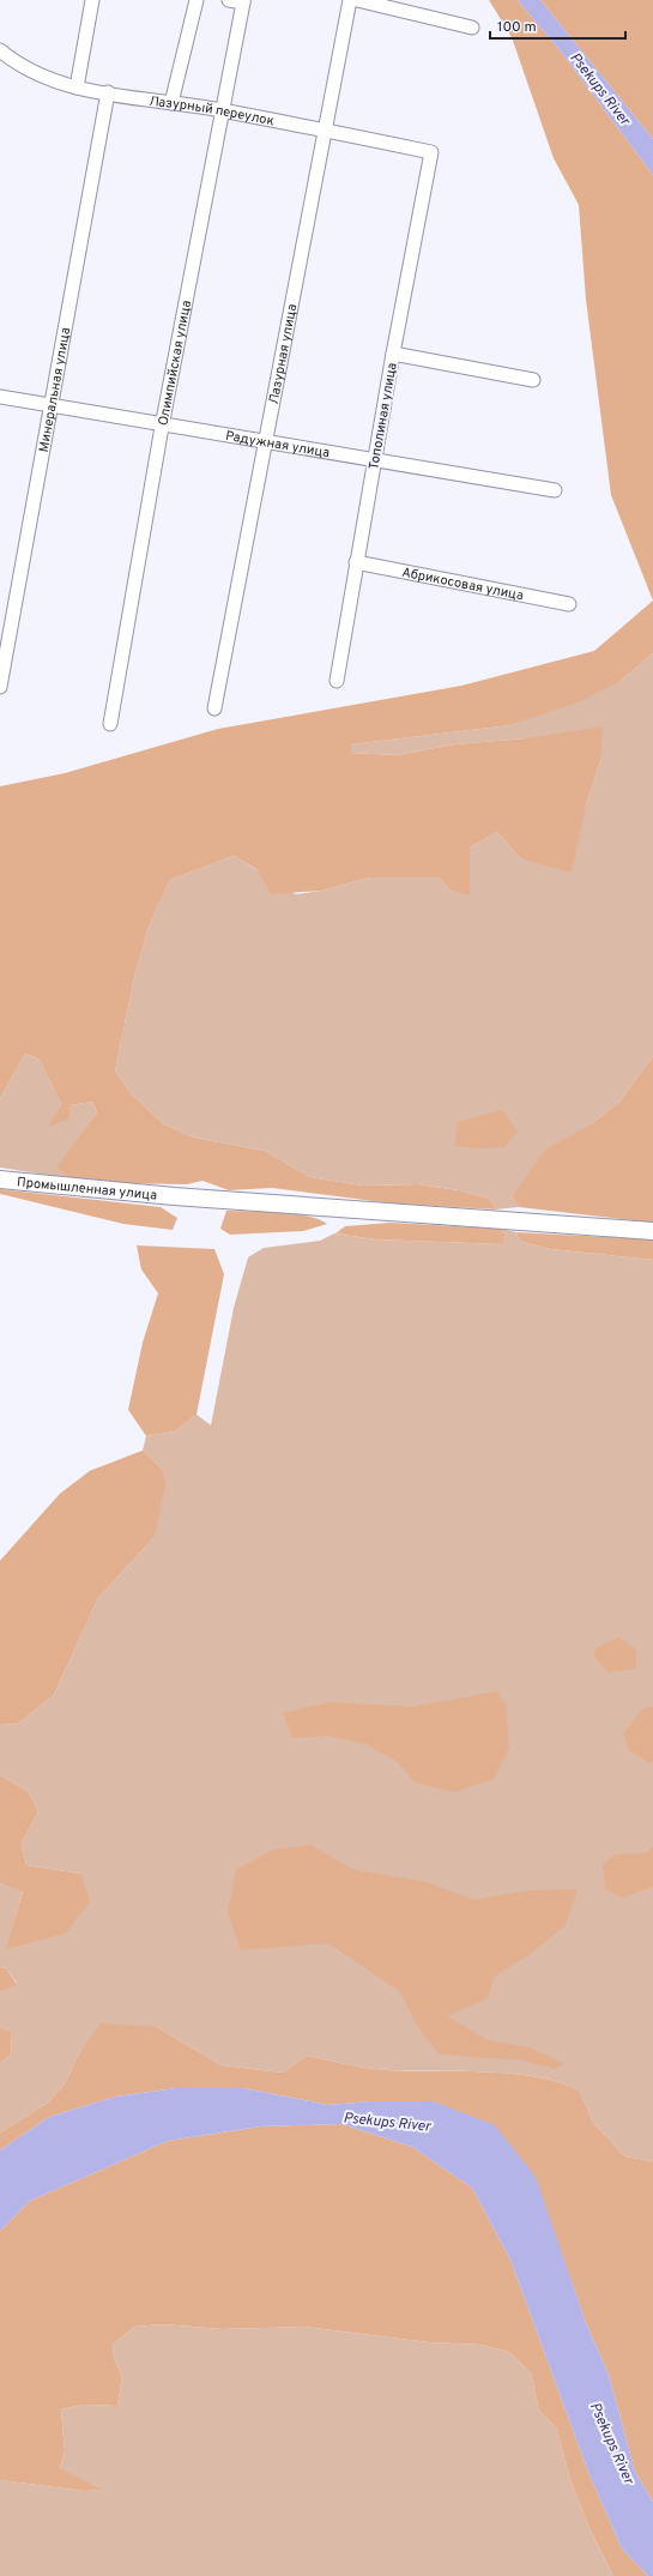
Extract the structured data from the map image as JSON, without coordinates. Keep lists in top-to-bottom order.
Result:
{
  "streets": {
    "main road": ["Промышленная улица"],
    "street": [
      "Лазурный переулок",
      "Лазурная улица",
      "Олимпийская улица",
      "Минеральная улица",
      "Тополиная улица",
      "Радужная улица",
      "Абрикосовая улица"
    ]
  },
  "crossings": [
    ["Лазурный переулок", "Лазурная улица"],
    ["Лазурный переулок", "Олимпийская улица"],
    ["Лазурный переулок", "Минеральная улица"],
    ["Лазурный переулок", "Тополиная улица"],
    ["Лазурная улица", "Радужная улица"],
    ["Олимпийская улица", "Радужная улица"],
    ["Минеральная улица", "Радужная улица"],
    ["Тополиная улица", "Радужная улица"],
    ["Тополиная улица", "Абрикосовая улица"]
  ],
  "water": ["Psekups River"],
  "scale_bar": "100 m"
}
